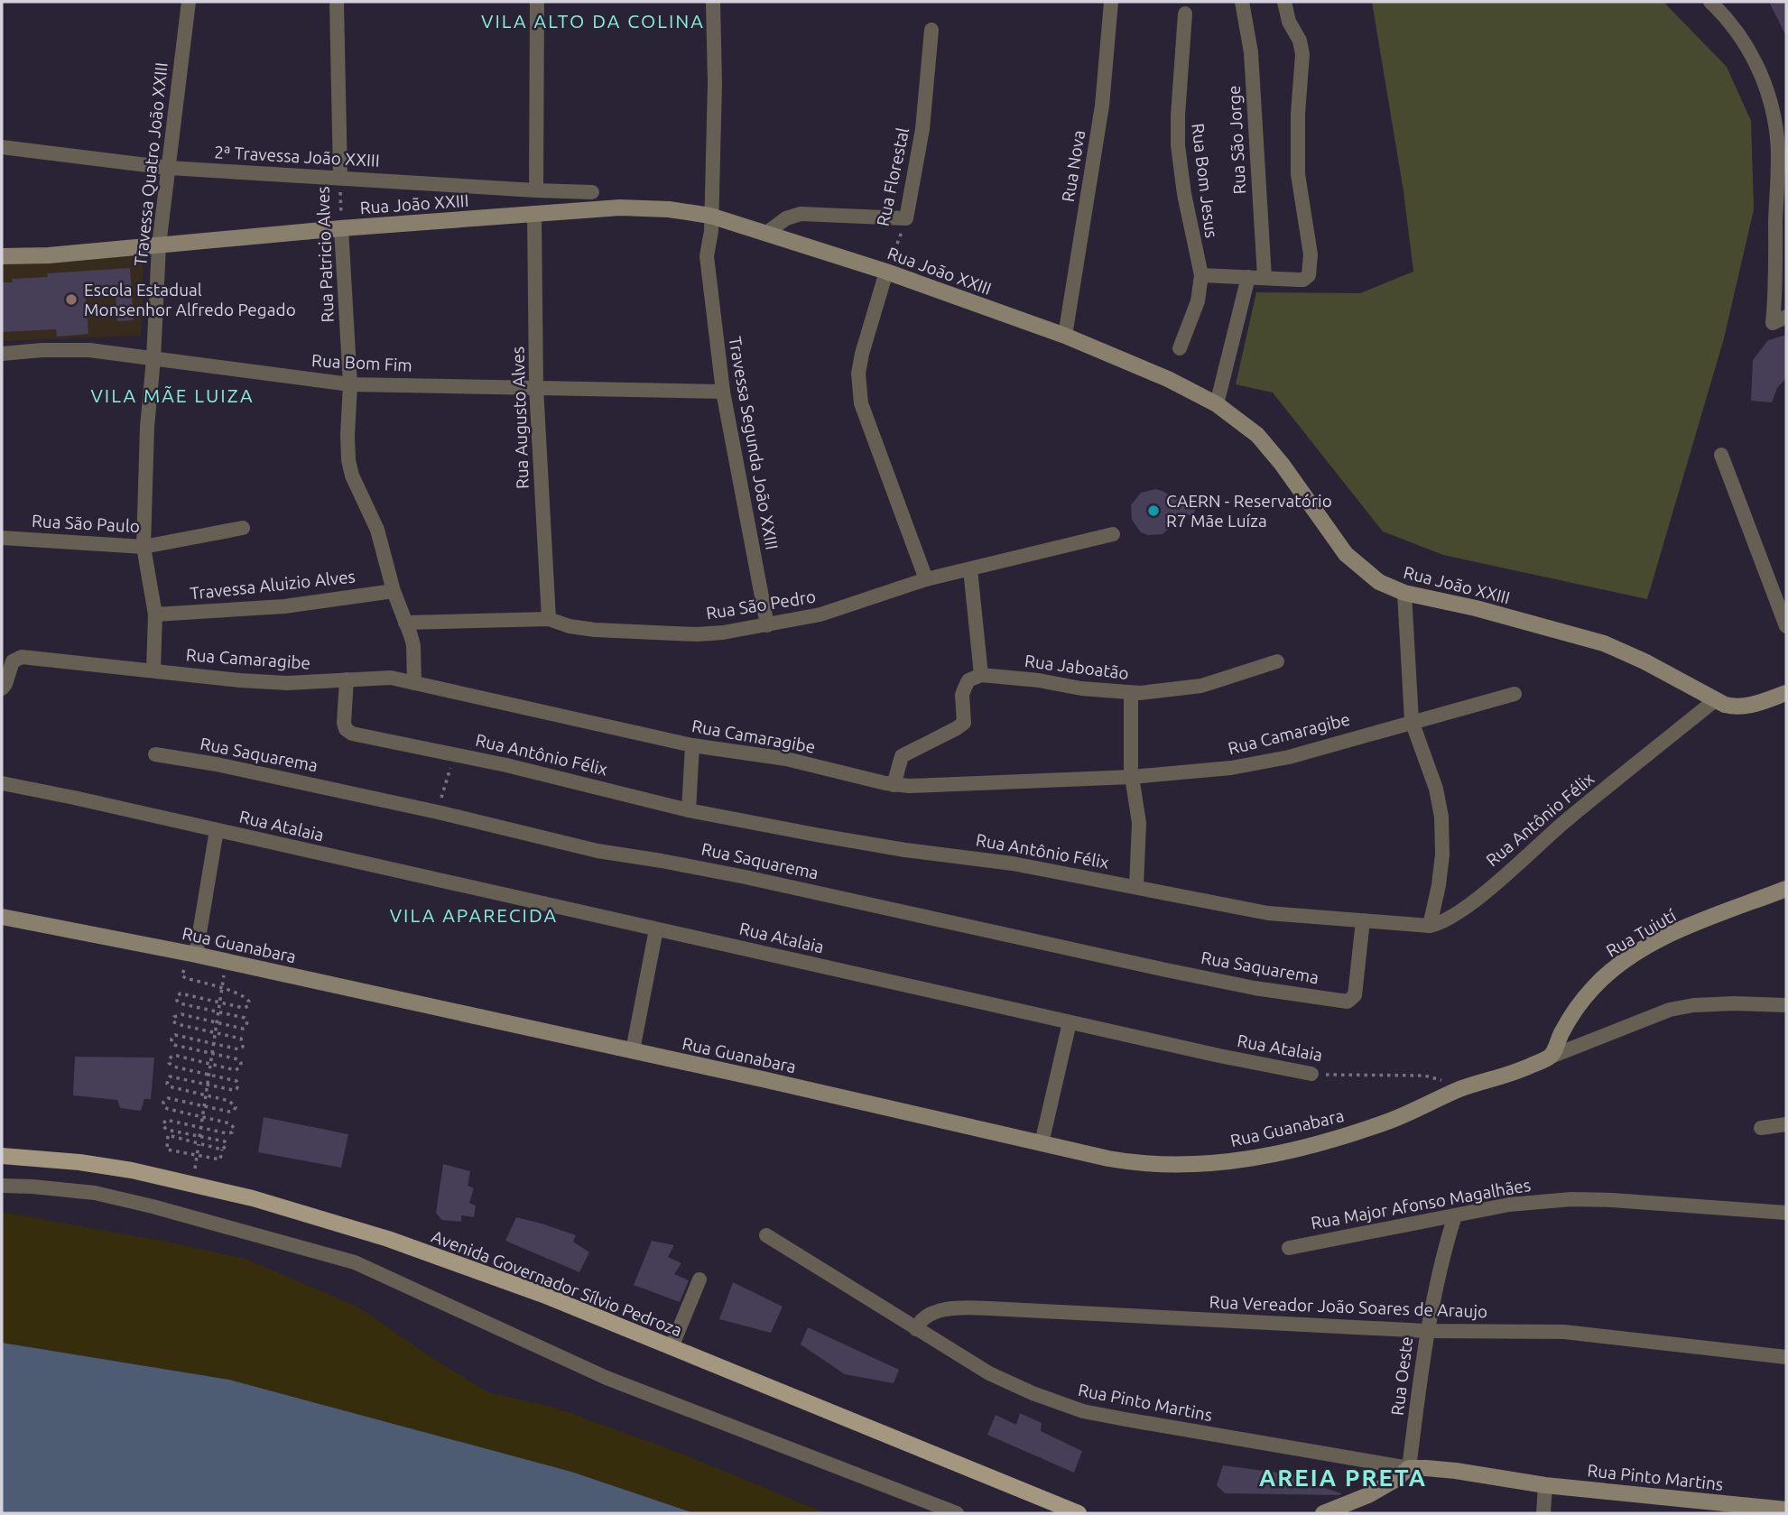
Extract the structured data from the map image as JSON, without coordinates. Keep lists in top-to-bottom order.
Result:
{
  "streets": {
    "main road": [
      "Rua João XXIII",
      "Rua Tuiutí",
      "Rua Guanabara",
      "Avenida Governador Sílvio Pedroza",
      "Rua Pinto Martins"
    ],
    "street": [
      "Rua São Jorge",
      "2ª Travessa João XXIII",
      "Travessa Quatro João XXIII",
      "Rua Nova",
      "Rua Florestal",
      "Rua Bom Jesus",
      "Rua Patricio Alves",
      "Rua Bom Fim",
      "Rua Augusto Alves",
      "Travessa Segunda João XXIII",
      "Rua São Paulo",
      "Travessa Aluizio Alves",
      "Rua São Pedro",
      "Rua Camaragibe",
      "Rua Jaboatão",
      "Rua Saquarema",
      "Rua Antônio Félix",
      "Rua Atalaia",
      "Rua Major Afonso Magalhães",
      "Rua Vereador João Soares de Araujo",
      "Rua Oeste"
    ]
  },
  "crossings": [
    ["2ª Travessa João XXIII", "Travessa Quatro João XXIII"],
    ["2ª Travessa João XXIII", "Rua Patricio Alves"],
    ["Travessa Quatro João XXIII", "Rua João XXIII"],
    ["Travessa Quatro João XXIII", "Rua Bom Fim"],
    ["Travessa Quatro João XXIII", "Rua São Paulo"],
    ["Travessa Quatro João XXIII", "Travessa Aluizio Alves"],
    ["Travessa Quatro João XXIII", "Rua Camaragibe"],
    ["Rua Nova", "Rua João XXIII"],
    ["Rua Florestal", "Rua João XXIII"],
    ["Rua João XXIII", "Rua Patricio Alves"],
    ["Rua João XXIII", "Rua Augusto Alves"],
    ["Rua João XXIII", "Travessa Segunda João XXIII"],
    ["Rua João XXIII", "Rua Antônio Félix"],
    ["Rua Patricio Alves", "Rua Bom Fim"],
    ["Rua Patricio Alves", "Travessa Aluizio Alves"],
    ["Rua Patricio Alves", "Rua São Pedro"],
    ["Rua Patricio Alves", "Rua Camaragibe"],
    ["Rua Bom Fim", "Rua Augusto Alves"],
    ["Rua Bom Fim", "Travessa Segunda João XXIII"],
    ["Rua Augusto Alves", "Rua São Pedro"],
    ["Travessa Segunda João XXIII", "Rua São Pedro"],
    ["Rua Camaragibe", "Rua Antônio Félix"],
    ["Rua Saquarema", "Rua Antônio Félix"],
    ["Rua Atalaia", "Rua Guanabara"],
    ["Rua Major Afonso Magalhães", "Rua Oeste"],
    ["Rua Vereador João Soares de Araujo", "Rua Oeste"],
    ["Rua Vereador João Soares de Araujo", "Rua Pinto Martins"],
    ["Rua Oeste", "Rua Pinto Martins"]
  ],
  "districts": [
    "VILA ALTO DA COLINA",
    "VILA MÃE LUIZA",
    "VILA APARECIDA",
    "AREIA PRETA"
  ],
  "places": ["Escola Estadual Monsenhor Alfredo Pegado", "CAERN - Reservatório R7 Mãe Luíza"]
}
